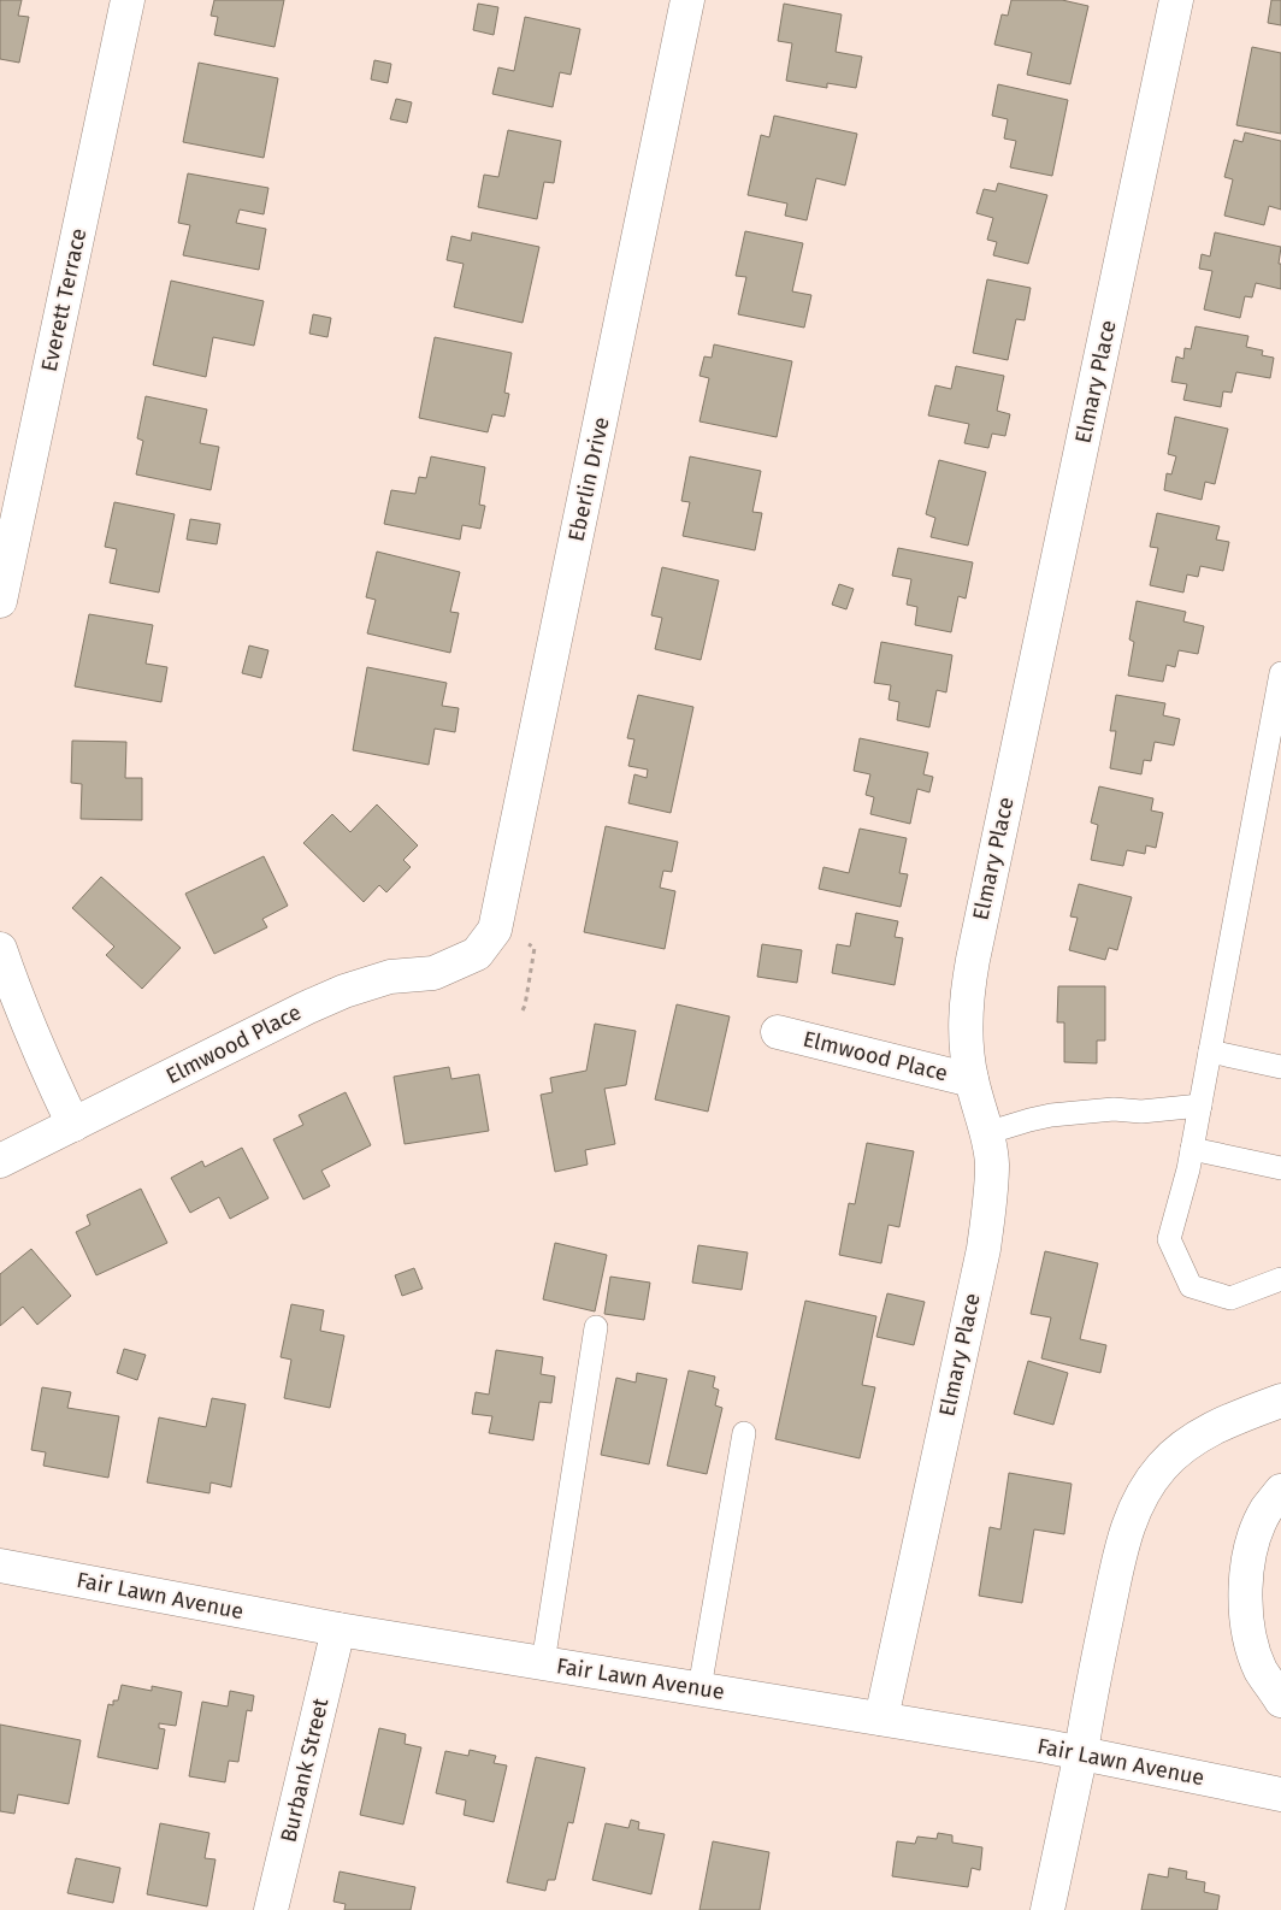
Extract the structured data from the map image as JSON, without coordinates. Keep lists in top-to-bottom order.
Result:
{
  "streets": {
    "main road": [
      "Everett Terrace",
      "Elmary Place",
      "Eberlin Drive",
      "Elmwood Place",
      "Fair Lawn Avenue",
      "Burbank Street"
    ]
  },
  "crossings": [
    ["Elmary Place", "Elmwood Place"],
    ["Elmary Place", "Fair Lawn Avenue"],
    ["Eberlin Drive", "Elmwood Place"],
    ["Fair Lawn Avenue", "Burbank Street"]
  ]
}
